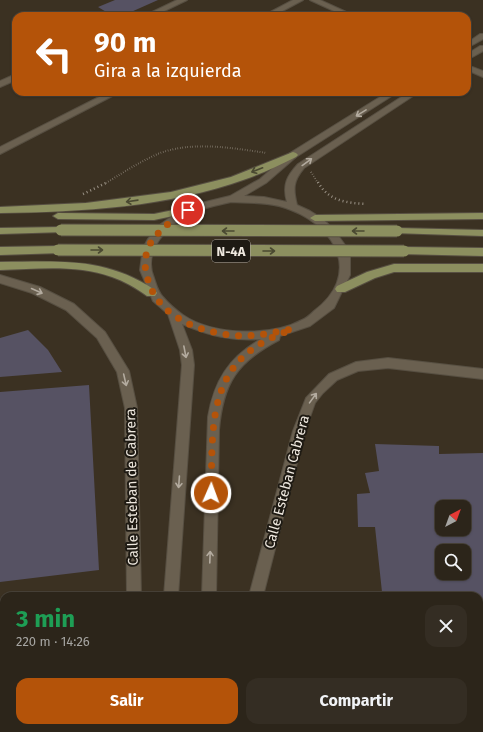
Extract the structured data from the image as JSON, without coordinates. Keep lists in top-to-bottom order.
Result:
{
  "streets": {
    "main road": ["N-4A"],
    "street": ["Calle Esteban Cabrera", "Calle Esteban de Cabrera"]
  },
  "one_way": ["Calle Esteban Cabrera"],
  "north": "top right",
  "page": {
    "turn": ["90 m", "Gira a la izquierda"],
    "heading": ["3 min", "220 m · 14:26"],
    "buttons": ["Salir", "Compartir"]
  }
}
